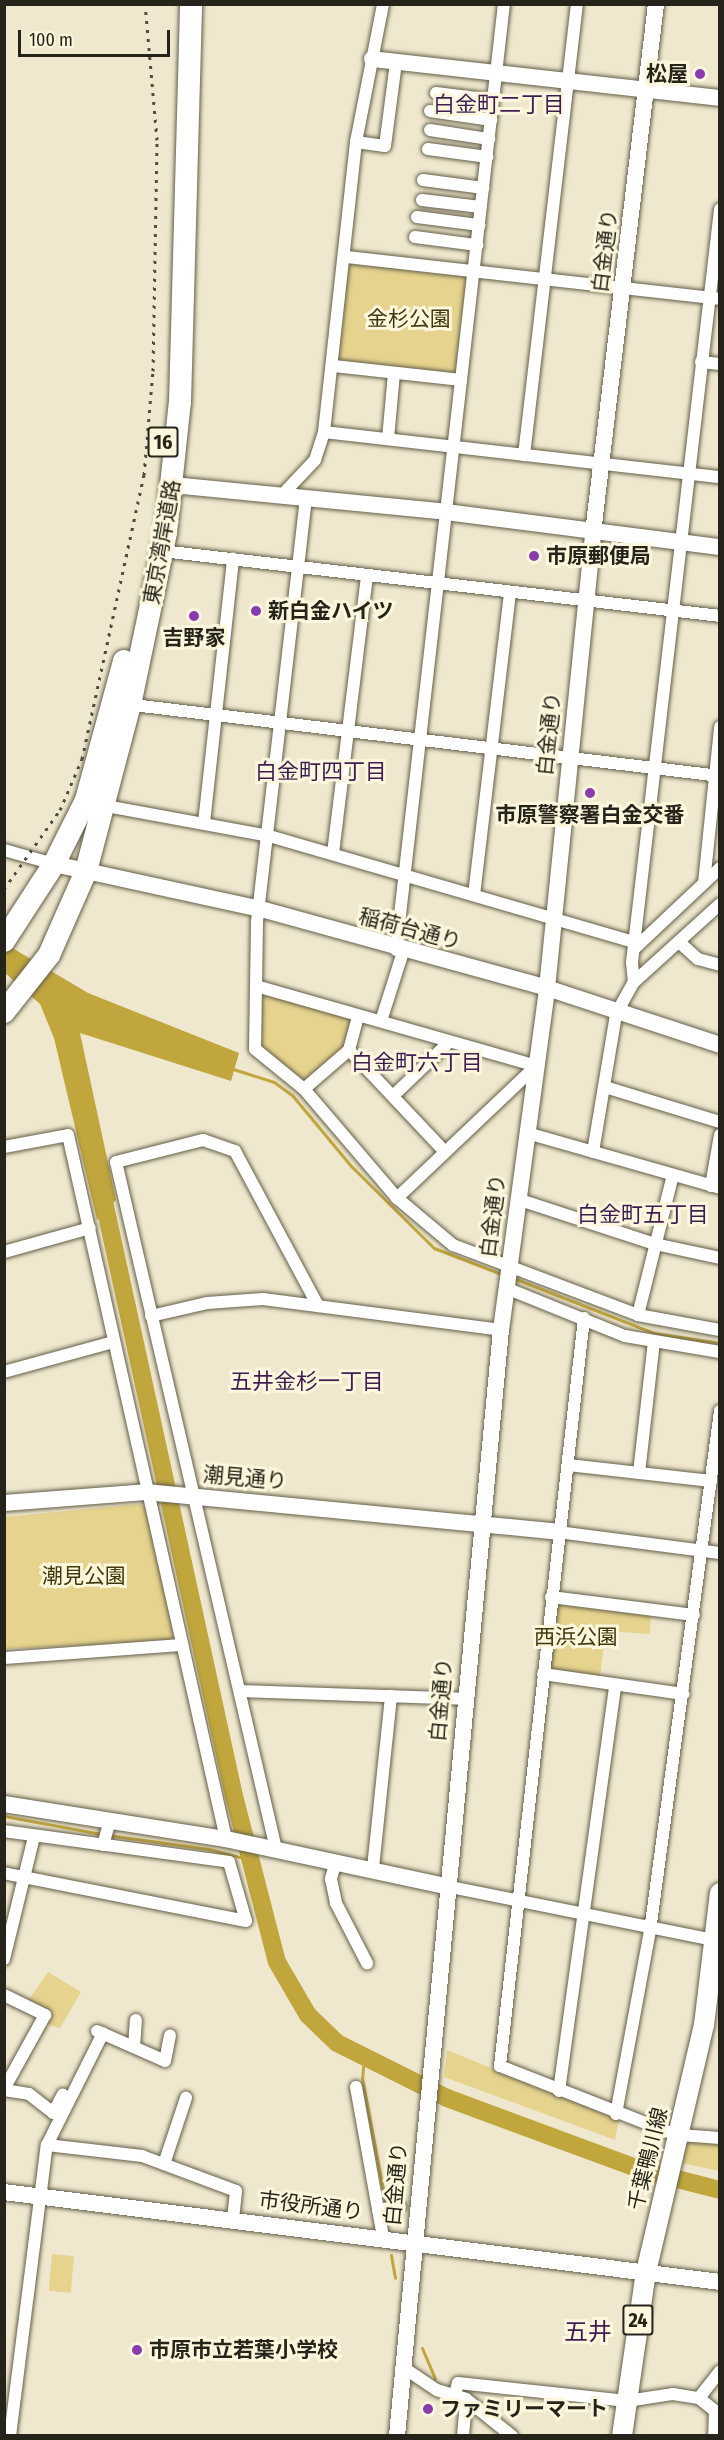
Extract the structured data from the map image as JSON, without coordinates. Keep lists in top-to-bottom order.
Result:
{
  "streets": {
    "highway": ["16", "東京湾岸道路"],
    "main road": ["千葉鴨川線", "24"],
    "street": [
      "白金通り",
      "稲荷台通り",
      "潮見通り",
      "市役所通り"
    ]
  },
  "crossings": [
    ["白金通り", "稲荷台通り"],
    ["白金通り", "潮見通り"],
    ["白金通り", "市役所通り"],
    ["東京湾岸道路", "稲荷台通り"],
    ["千葉鴨川線", "市役所通り"]
  ],
  "districts": [
    "白金町二丁目",
    "白金町四丁目",
    "白金町六丁目",
    "白金町五丁目",
    "五井金杉一丁目",
    "五井"
  ],
  "parks": ["金杉公園", "潮見公園", "西浜公園"],
  "places": [
    "松屋",
    "市原郵便局",
    "新白金ハイツ",
    "吉野家",
    "市原警察署白金交番",
    "市原市立若葉小学校",
    "ファミリーマート"
  ],
  "scale_bar": "100 m"
}
